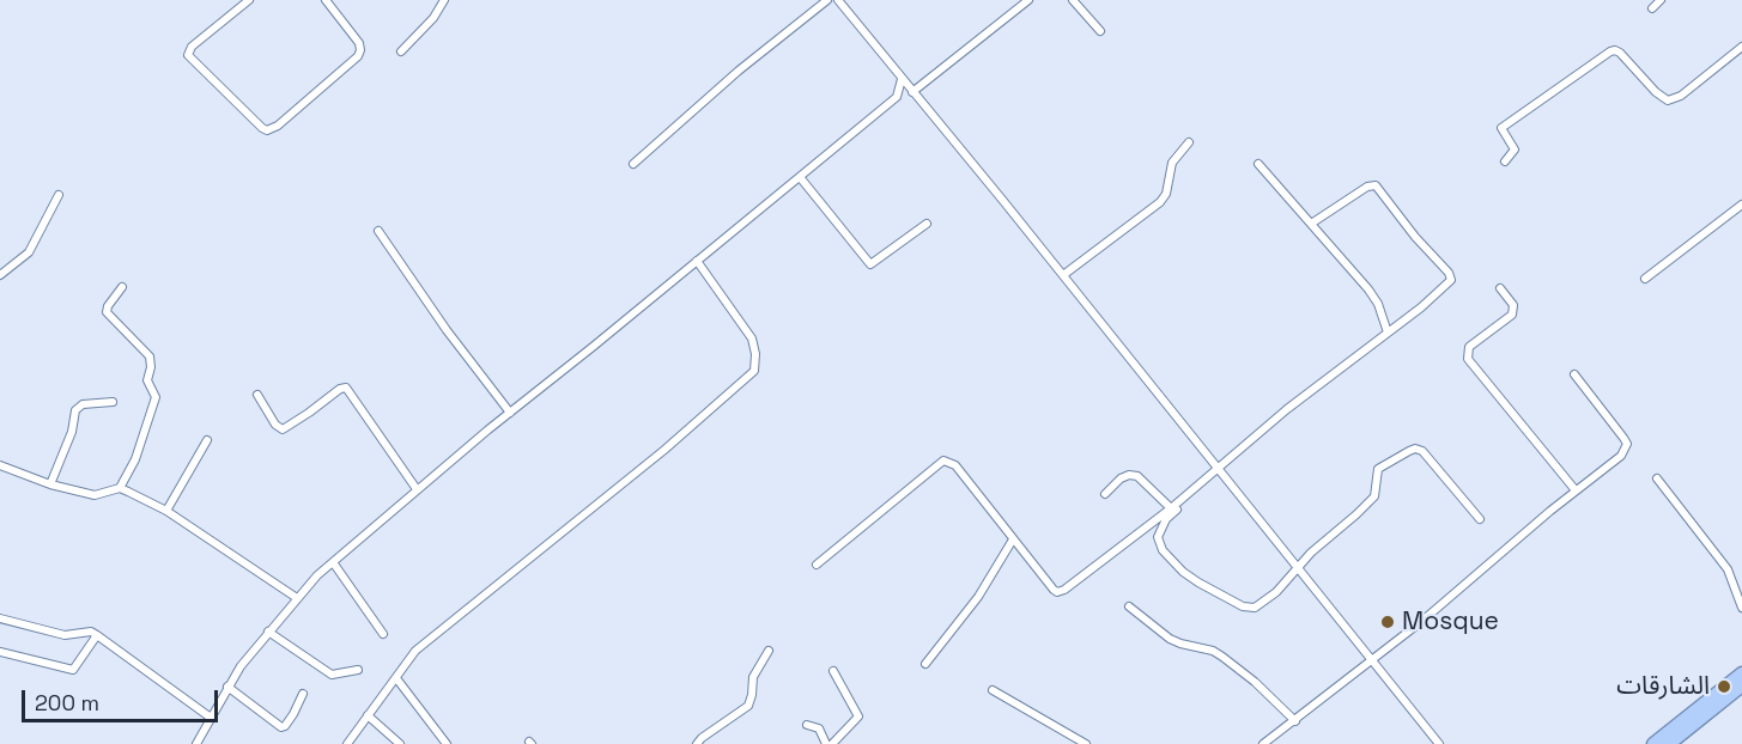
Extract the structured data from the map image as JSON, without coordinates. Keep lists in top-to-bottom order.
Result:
{
  "places": ["Mosque", "الشارقات"],
  "scale_bar": "200 m"
}
